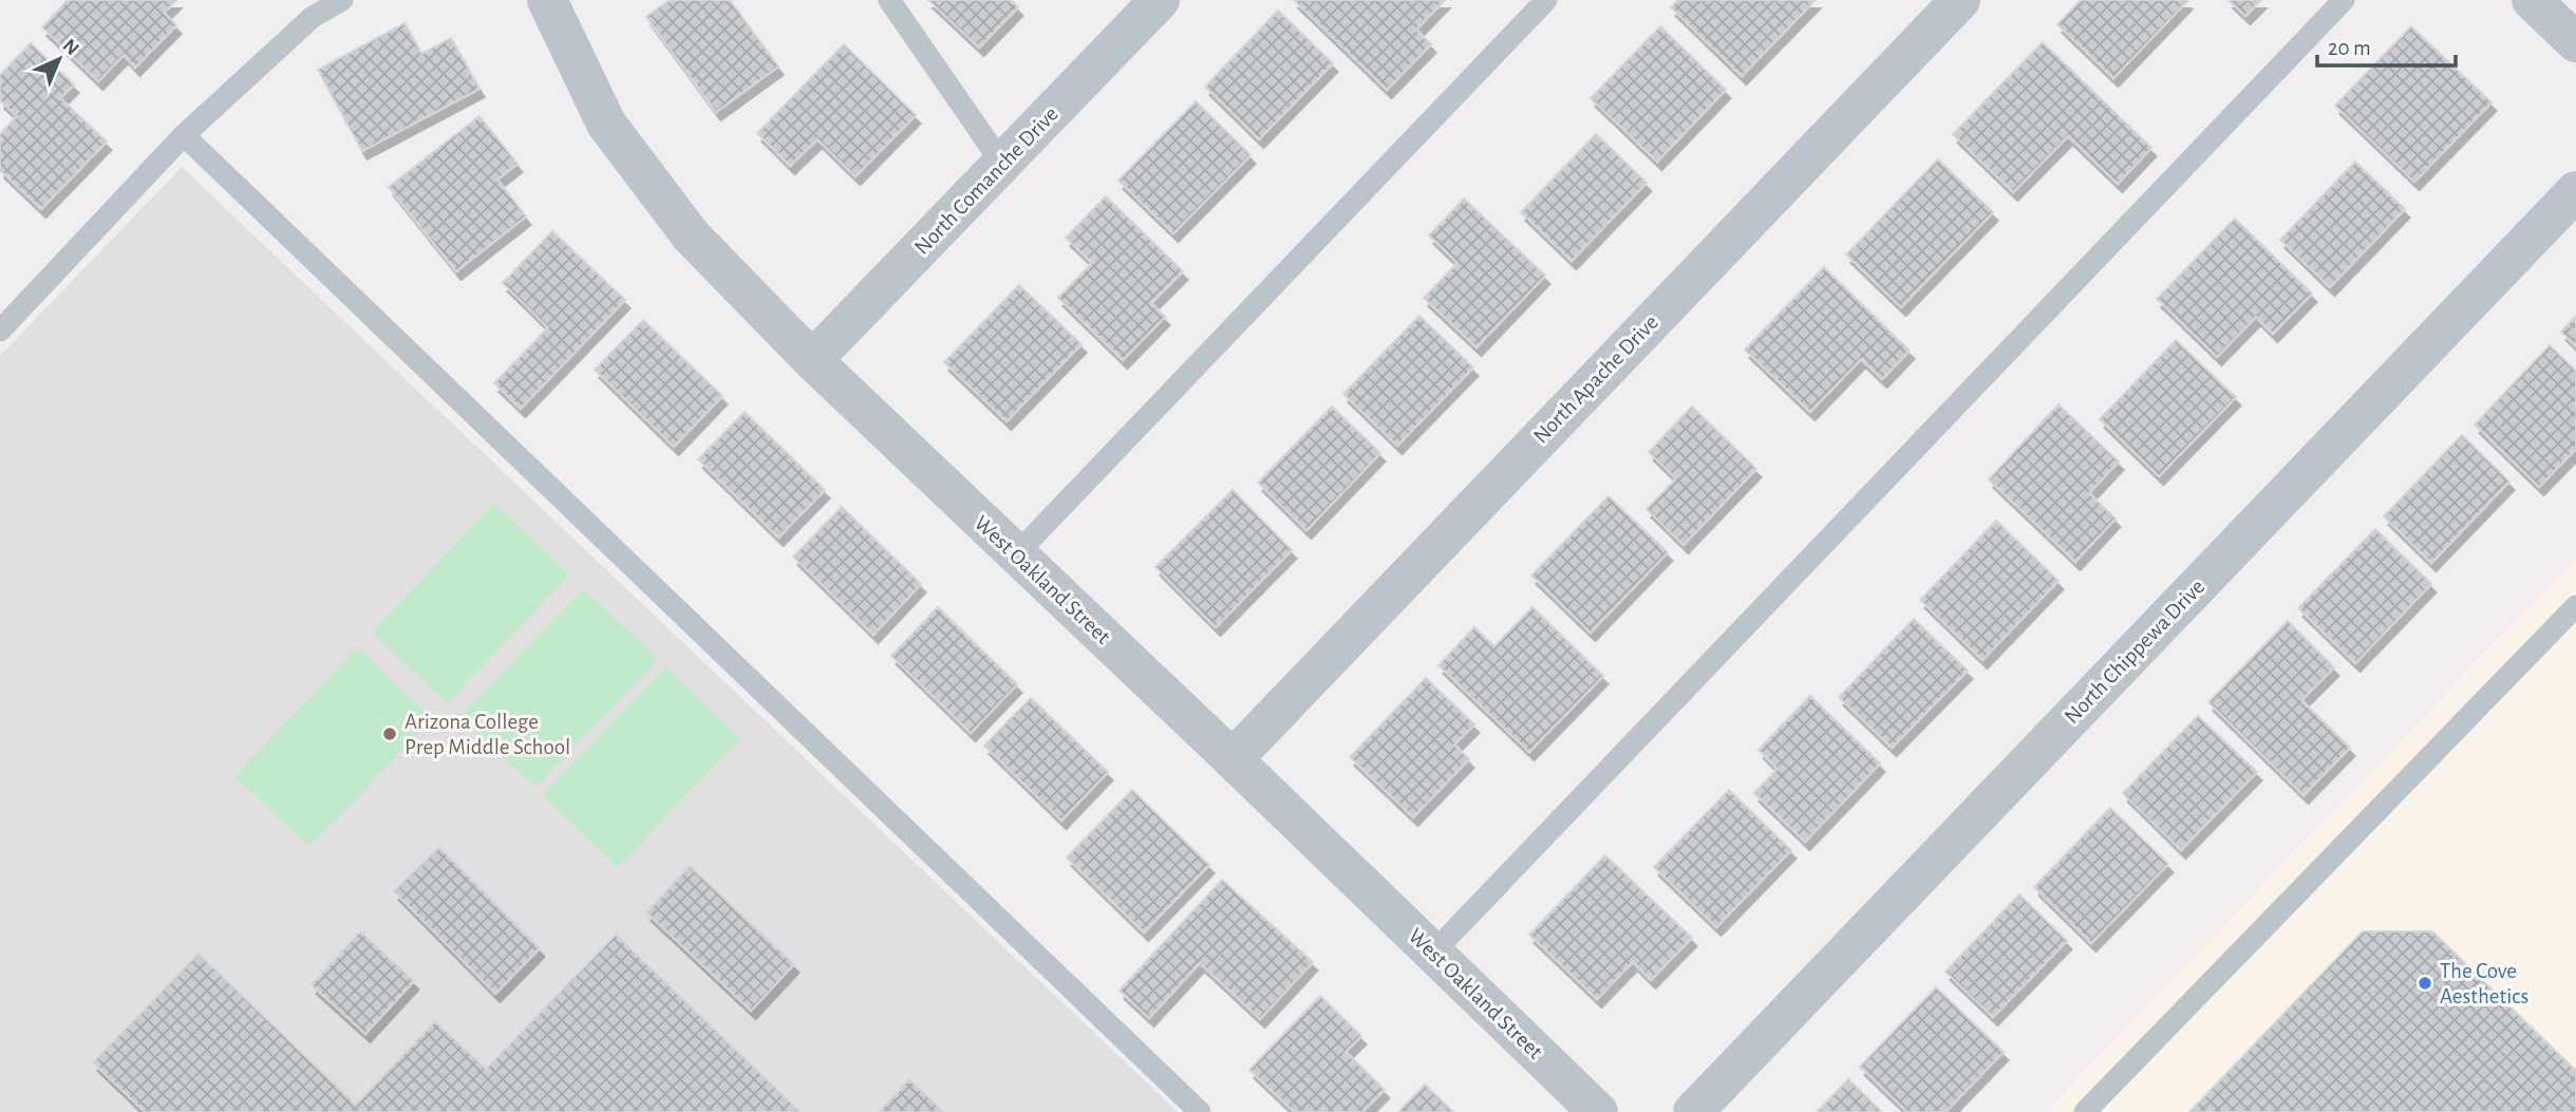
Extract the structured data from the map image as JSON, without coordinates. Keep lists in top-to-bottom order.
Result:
{
  "streets": {
    "street": [
      "North Comanche Drive",
      "North Apache Drive",
      "West Oakland Street",
      "North Chippewa Drive"
    ]
  },
  "crossings": [
    ["North Comanche Drive", "West Oakland Street"],
    ["North Apache Drive", "West Oakland Street"]
  ],
  "places": ["Arizona College Prep Middle School", "The Cove Aesthetics"],
  "scale_bar": "20 m",
  "north": "top right"
}
